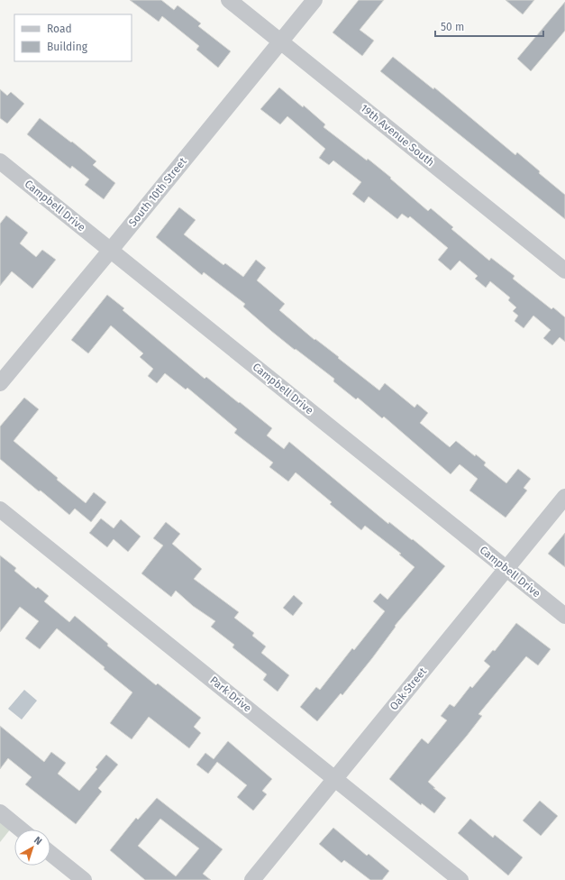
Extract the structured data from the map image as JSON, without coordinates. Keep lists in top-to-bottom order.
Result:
{
  "streets": {
    "street": [
      "19th Avenue South",
      "South 10th Street",
      "Campbell Drive",
      "Oak Street",
      "Park Drive"
    ]
  },
  "crossings": [
    ["19th Avenue South", "South 10th Street"],
    ["South 10th Street", "Campbell Drive"],
    ["Campbell Drive", "Oak Street"],
    ["Oak Street", "Park Drive"]
  ],
  "legend": ["Road", "Building"],
  "scale_bar": "50 m",
  "north": "top right"
}
